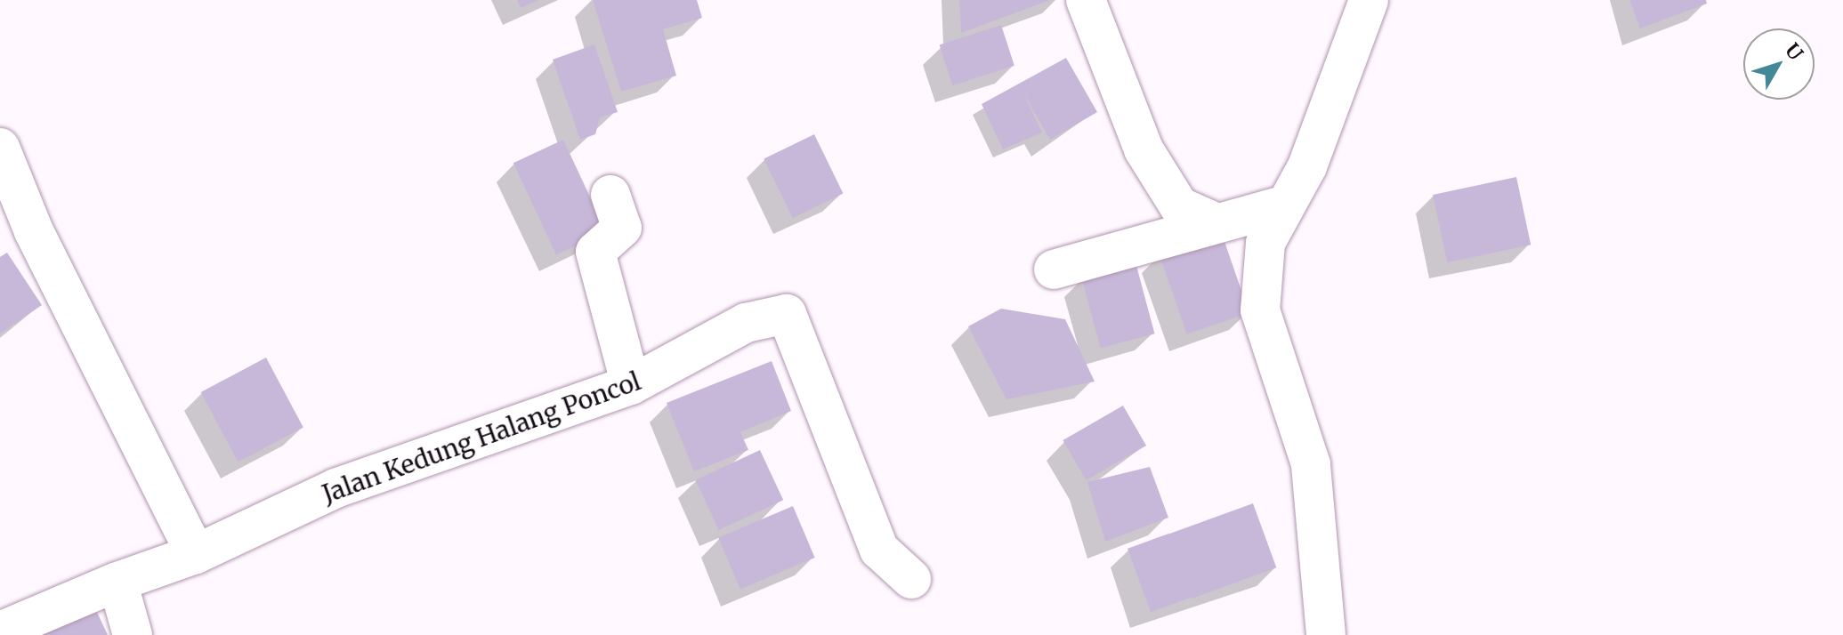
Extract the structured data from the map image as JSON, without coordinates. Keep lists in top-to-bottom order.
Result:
{
  "streets": {
    "street": ["Jalan Kedung Halang Poncol"]
  },
  "north": "top right"
}
